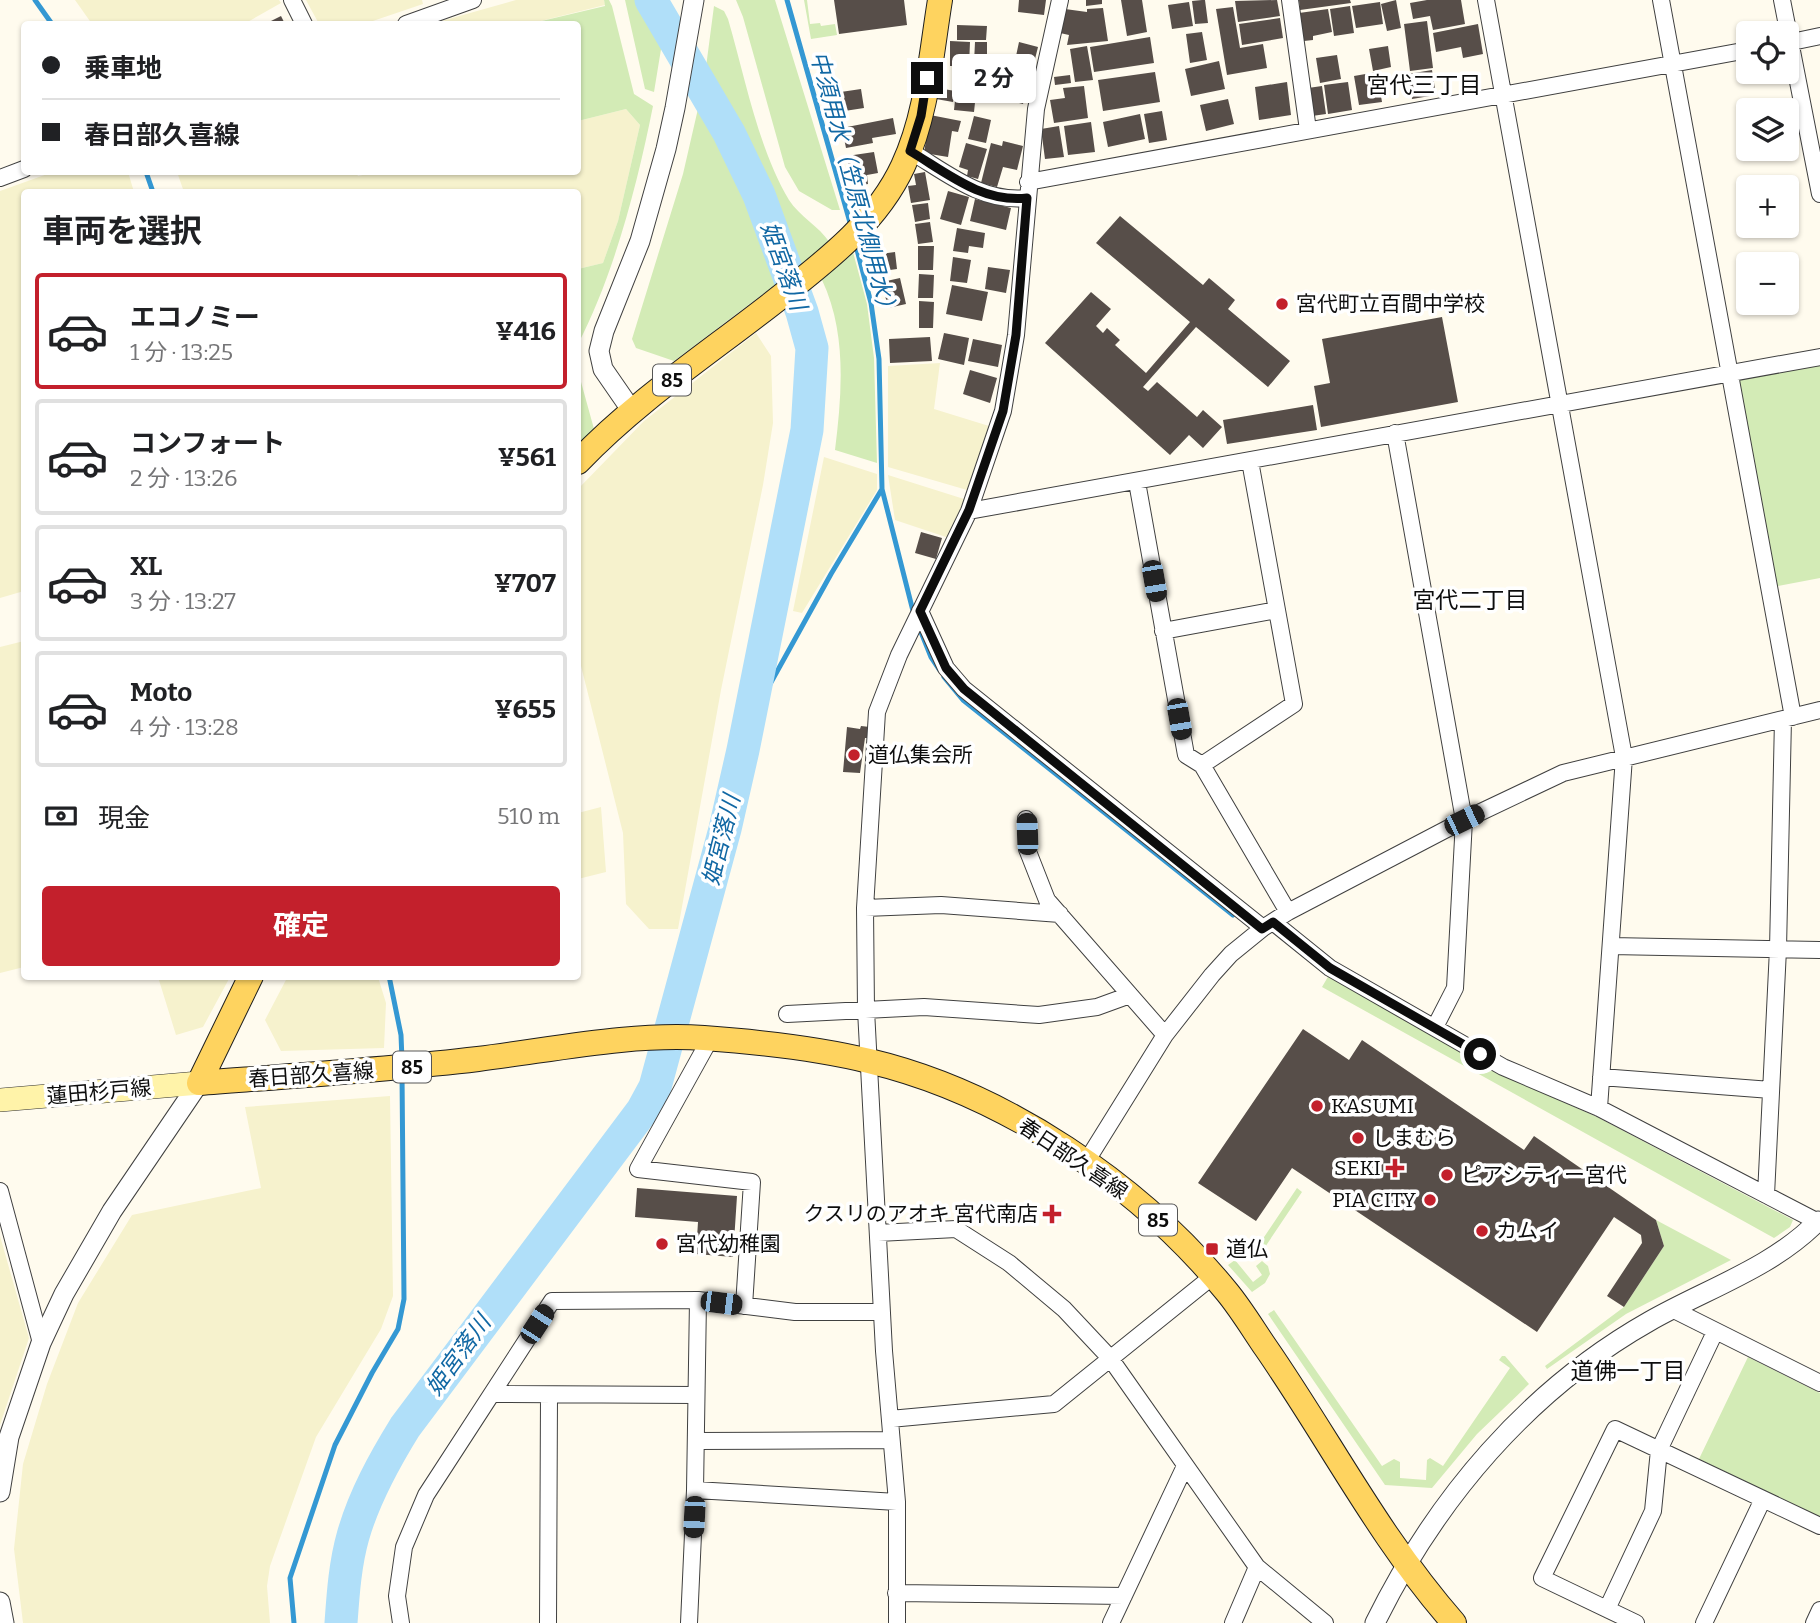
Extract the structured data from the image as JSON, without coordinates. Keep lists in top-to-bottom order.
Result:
{
  "streets": {
    "main road": ["85", "春日部久喜線", "蓮田杉戸線"]
  },
  "crossings": [
    ["春日部久喜線", "蓮田杉戸線"]
  ],
  "districts": ["宮代三丁目", "宮代二丁目", "道佛一丁目"],
  "water": ["中須用水（笠原北側用水）", "姫宮落川"],
  "places": {
    "other": [
      "宮代町立百間中学校",
      "道仏集会所",
      "KASUMI",
      "しまむら",
      "ピアシティー宮代",
      "PIA CITY",
      "カムイ",
      "宮代幼稚園"
    ],
    "health": ["SEKI", "クスリのアオキ 宮代南店"],
    "transit": ["道仏"]
  },
  "page": {
    "map_buttons": ["+", "−"],
    "banner": ["乗車地", "春日部久喜線"],
    "bubble": "2 分",
    "heading": "車両を選択",
    "list": [
      {
        "name": "エコノミー",
        "note": "1 分 · 13:25",
        "value": "¥416"
      },
      {
        "name": "コンフォート",
        "note": "2 分 · 13:26",
        "value": "¥561"
      },
      {
        "name": "XL",
        "note": "3 分 · 13:27",
        "value": "¥707"
      },
      {
        "name": "Moto",
        "note": "4 分 · 13:28",
        "value": "¥655"
      }
    ],
    "pay": ["現金", "510 m"],
    "buttons": "確定"
  }
}
